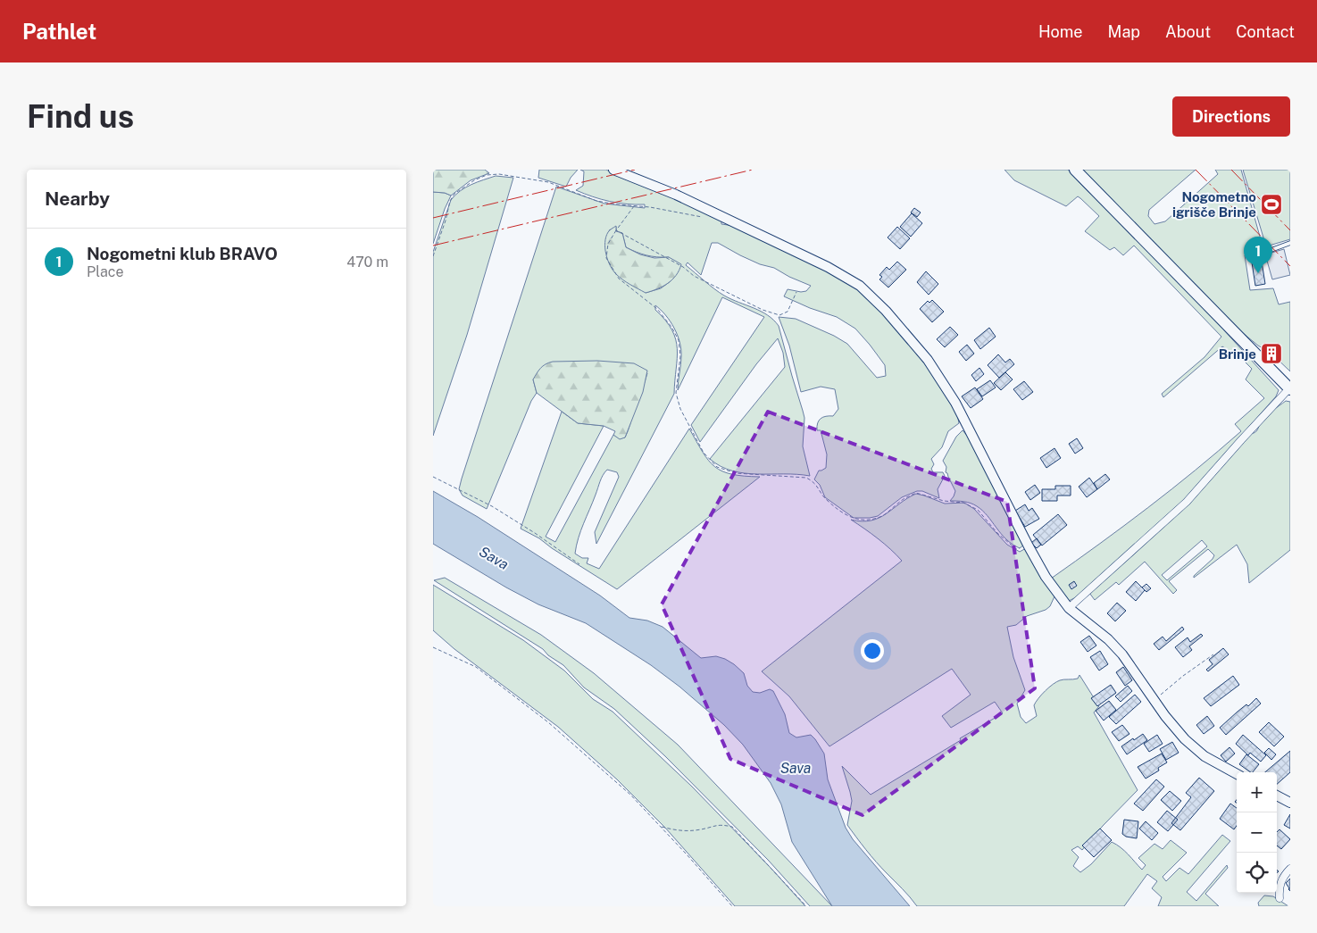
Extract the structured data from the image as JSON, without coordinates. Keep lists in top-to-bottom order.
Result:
{
  "water": ["Sava"],
  "places": {
    "sports": ["Nogometno igrišče Brinje"],
    "building": ["Brinje"]
  },
  "page": {
    "header": "Pathlet",
    "nav": [
      "Home",
      "Map",
      "About",
      "Contact"
    ],
    "buttons": "Directions",
    "title": "Find us",
    "heading": "Nearby",
    "list": [
      {
        "mark": "1",
        "name": "Nogometni klub BRAVO",
        "note": "Place",
        "value": "470 m"
      }
    ],
    "pins": "1",
    "map_buttons": ["+", "−"]
  }
}
